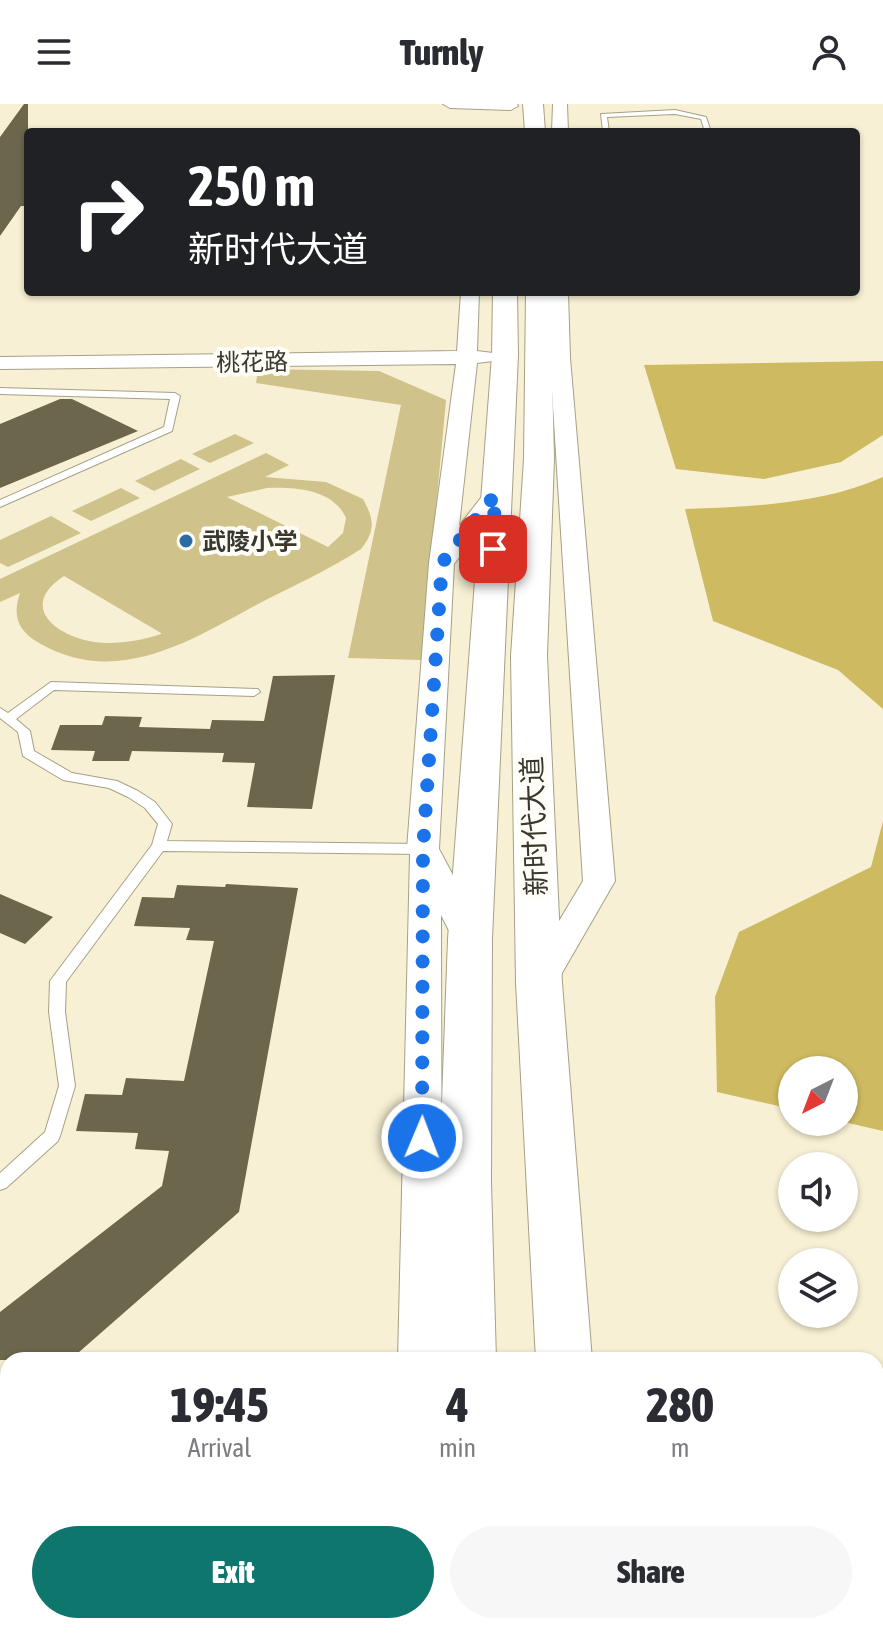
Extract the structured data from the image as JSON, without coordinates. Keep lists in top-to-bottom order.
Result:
{
  "streets": {
    "main road": ["新时代大道"],
    "street": ["桃花路"]
  },
  "crossings": [
    ["桃花路", "新时代大道"]
  ],
  "places": ["武陵小学"],
  "north": "bottom left",
  "page": {
    "header": "Turnly",
    "turn": ["250 m", "新时代大道"],
    "eta": [
      "19:45",
      "Arrival",
      "4",
      "min",
      "280",
      "m"
    ],
    "buttons": ["Exit", "Share"]
  }
}
